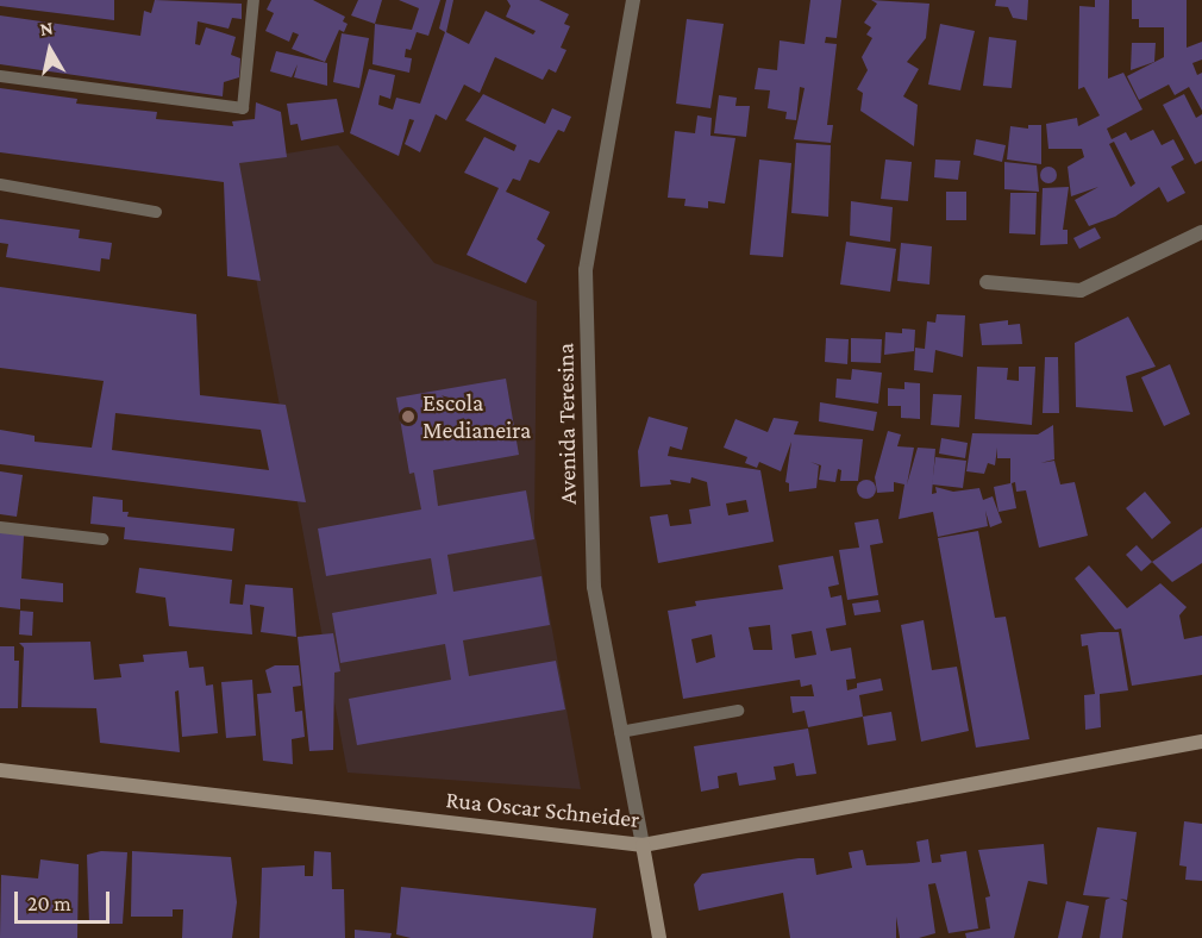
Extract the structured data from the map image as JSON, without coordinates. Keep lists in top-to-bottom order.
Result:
{
  "streets": {
    "street": ["Avenida Teresina", "Rua Oscar Schneider"]
  },
  "crossings": [
    ["Avenida Teresina", "Rua Oscar Schneider"]
  ],
  "places": ["Escola Medianeira"],
  "scale_bar": "20 m",
  "north": "top"
}
